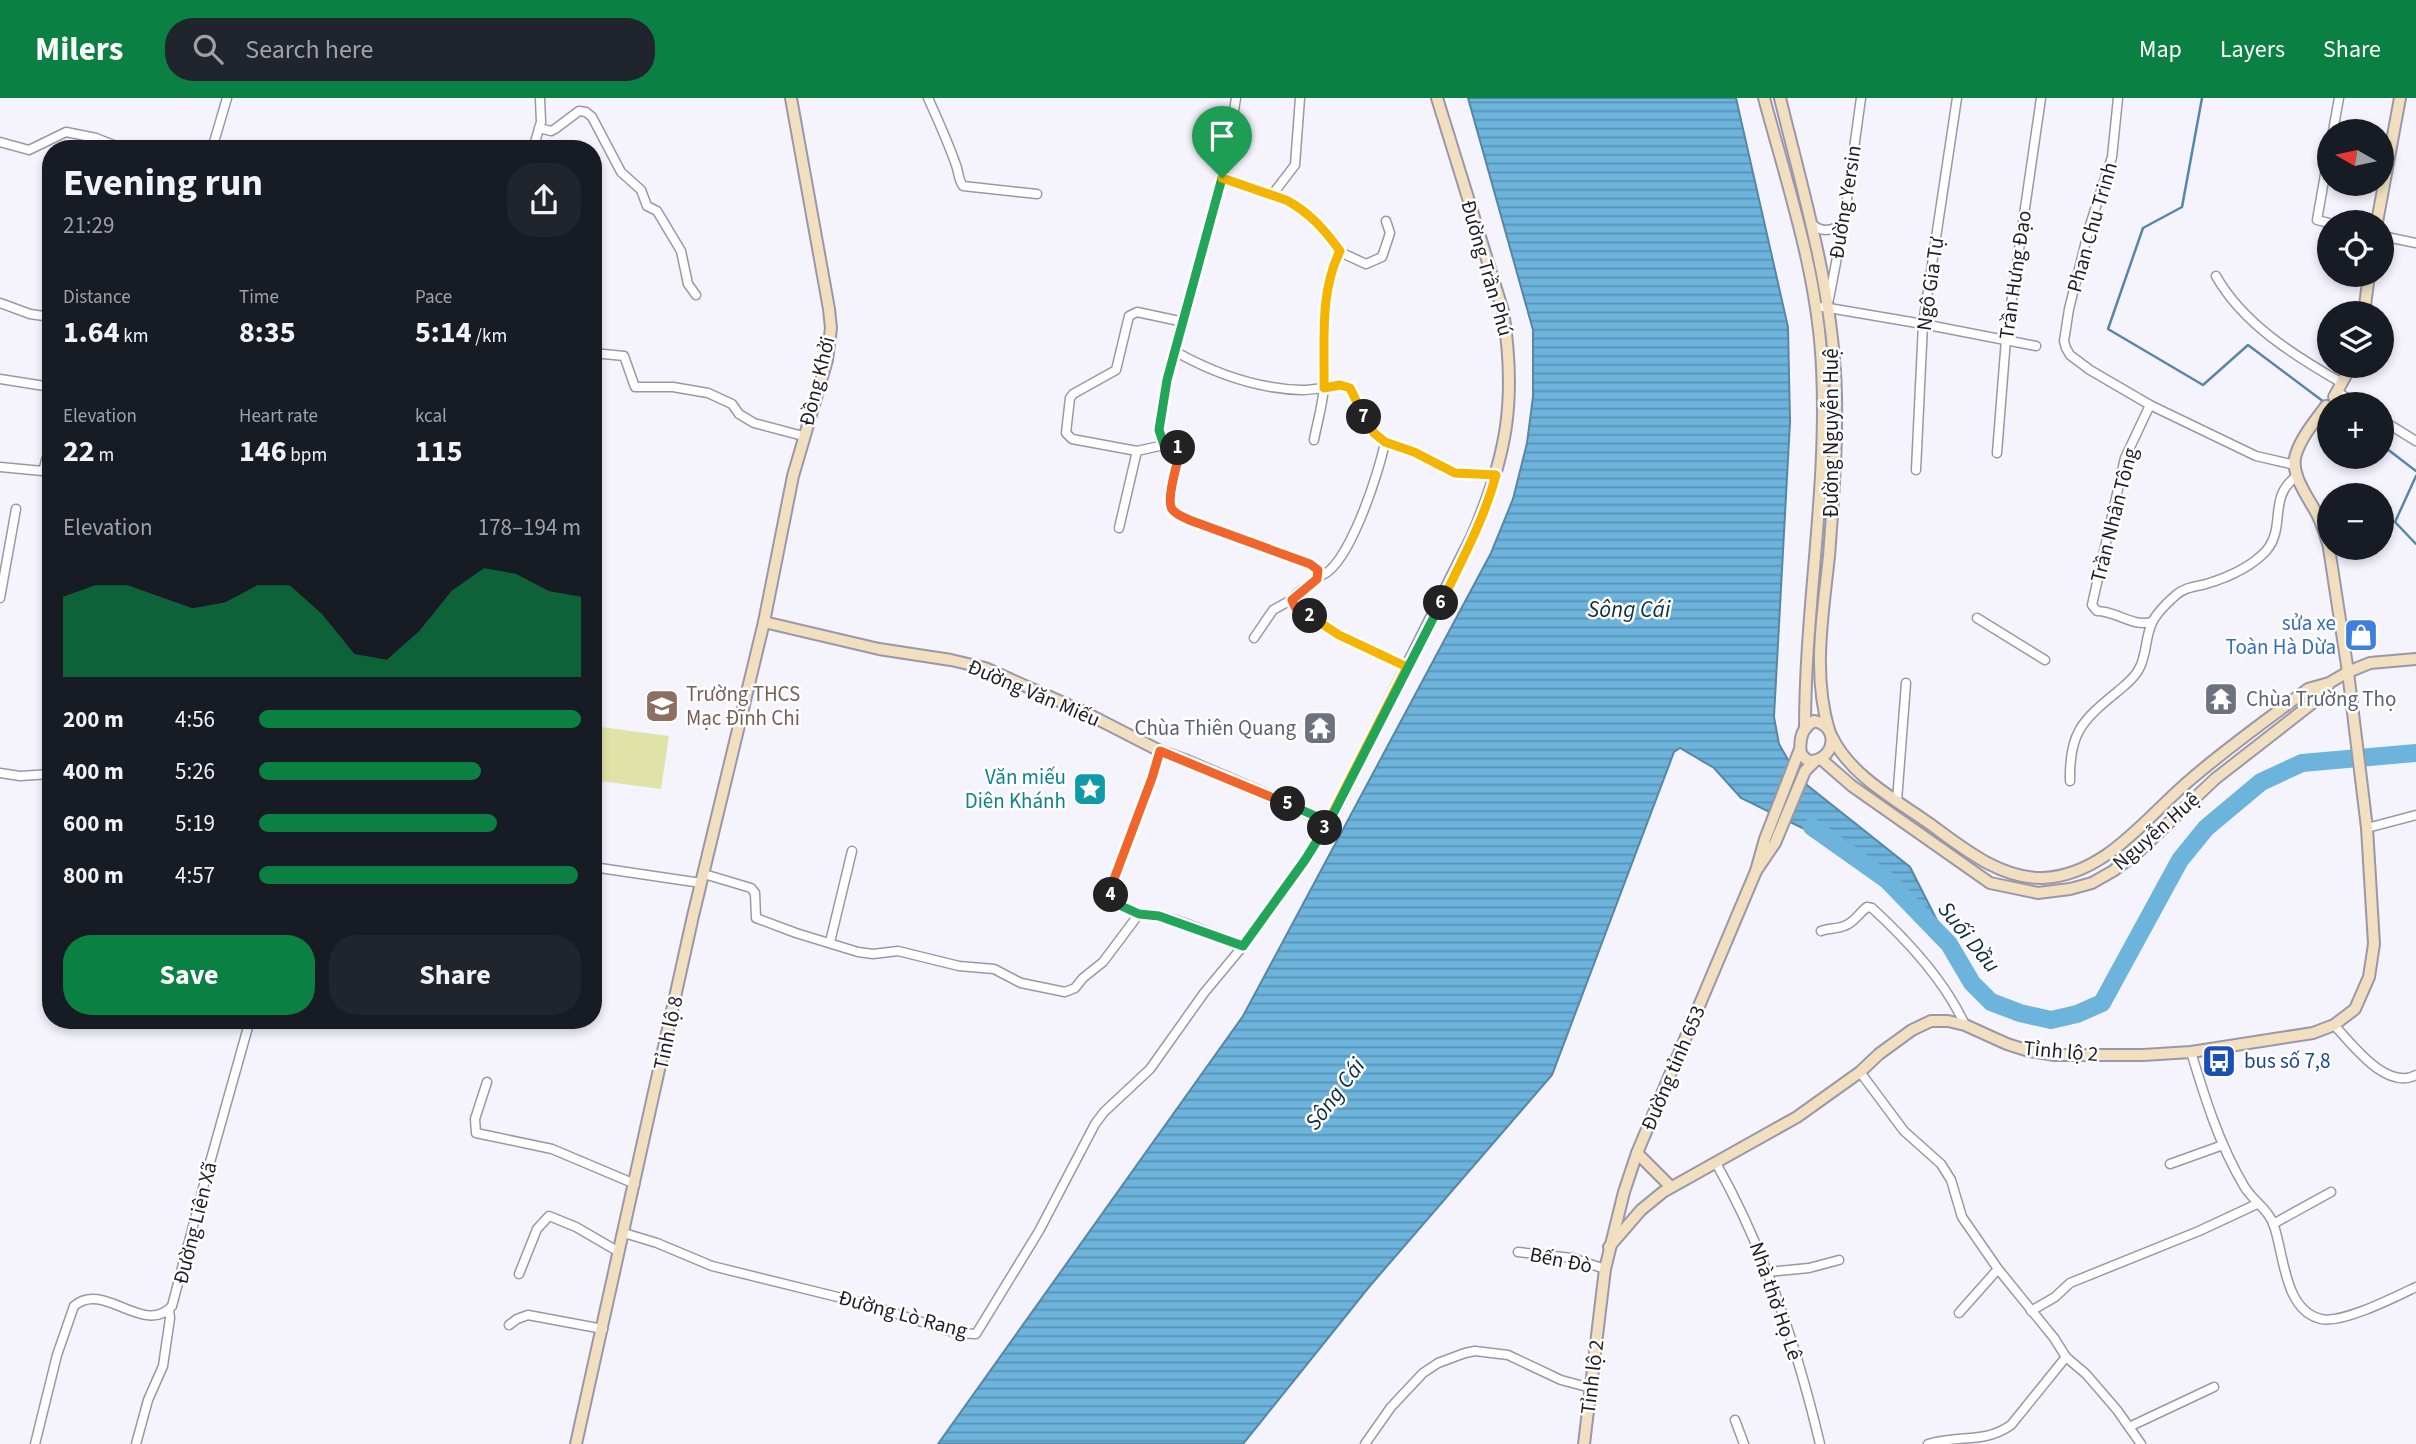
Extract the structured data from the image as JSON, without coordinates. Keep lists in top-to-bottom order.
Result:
{
  "streets": {
    "main road": [
      "Đường Trần Phú",
      "Đồng Khởi",
      "Đường Nguyễn Huệ",
      "Đường Văn Miếu",
      "Nguyễn Huệ",
      "Tỉnh lộ 8",
      "Tỉnh lộ 2",
      "Đường tỉnh 653"
    ],
    "street": [
      "Đường Yersin",
      "Phan Chu Trinh",
      "Trần Hưng Đạo",
      "Ngô Gia Tự",
      "Trần Nhân Tông",
      "Đường Liên Xã",
      "Bến Đò",
      "Nhà thờ Họ Lê",
      "Đường Lò Rang"
    ]
  },
  "crossings": [
    ["Đường Yersin", "Đường Nguyễn Huệ"],
    ["Phan Chu Trinh", "Trần Nhân Tông"],
    ["Đường Trần Phú", "Đường Văn Miếu"],
    ["Đồng Khởi", "Đường Văn Miếu"],
    ["Đồng Khởi", "Tỉnh lộ 8"],
    ["Đường Nguyễn Huệ", "Nguyễn Huệ"],
    ["Đường Nguyễn Huệ", "Đường tỉnh 653"],
    ["Đường Văn Miếu", "Tỉnh lộ 8"],
    ["Nguyễn Huệ", "Tỉnh lộ 2"],
    ["Nguyễn Huệ", "Đường tỉnh 653"],
    ["Tỉnh lộ 8", "Đường Lò Rang"],
    ["Tỉnh lộ 2", "Đường tỉnh 653"],
    ["Tỉnh lộ 2", "Bến Đò"],
    ["Tỉnh lộ 2", "Nhà thờ Họ Lê"],
    ["Đường tỉnh 653", "Bến Đò"]
  ],
  "water": ["Sông Cái", "Suối Dầu"],
  "places": {
    "shop": ["sửa xe Toàn Hà Dừa"],
    "temple": ["Chùa Trường Thọ", "Chùa Thiên Quang"],
    "school or university": ["Trường THCS Mạc Đĩnh Chi"],
    "place": ["Văn miếu Diên Khánh"],
    "bus stop": ["bus số 7,8"]
  },
  "north": "left",
  "page": {
    "header": "Milers",
    "search": "Search here",
    "nav": ["Map", "Layers", "Share"],
    "map_buttons": ["+", "−"],
    "heading": ["Evening run", "21:29"],
    "stats": [
      ["Distance", "1.64 km"],
      ["Time", "8:35"],
      ["Pace", "5:14 /km"],
      ["Elevation", "22 m"],
      ["Heart rate", "146 bpm"],
      ["kcal", "115"]
    ],
    "pins": [
      "7",
      "1",
      "6",
      "2",
      "5",
      "3",
      "4"
    ],
    "chart": ["Elevation", "178–194 m"],
    "list": [
      {
        "name": "200 m",
        "note": "4:56"
      },
      {
        "name": "400 m",
        "note": "5:26"
      },
      {
        "name": "600 m",
        "note": "5:19"
      },
      {
        "name": "800 m",
        "note": "4:57"
      }
    ],
    "buttons": ["Save", "Share"]
  }
}
